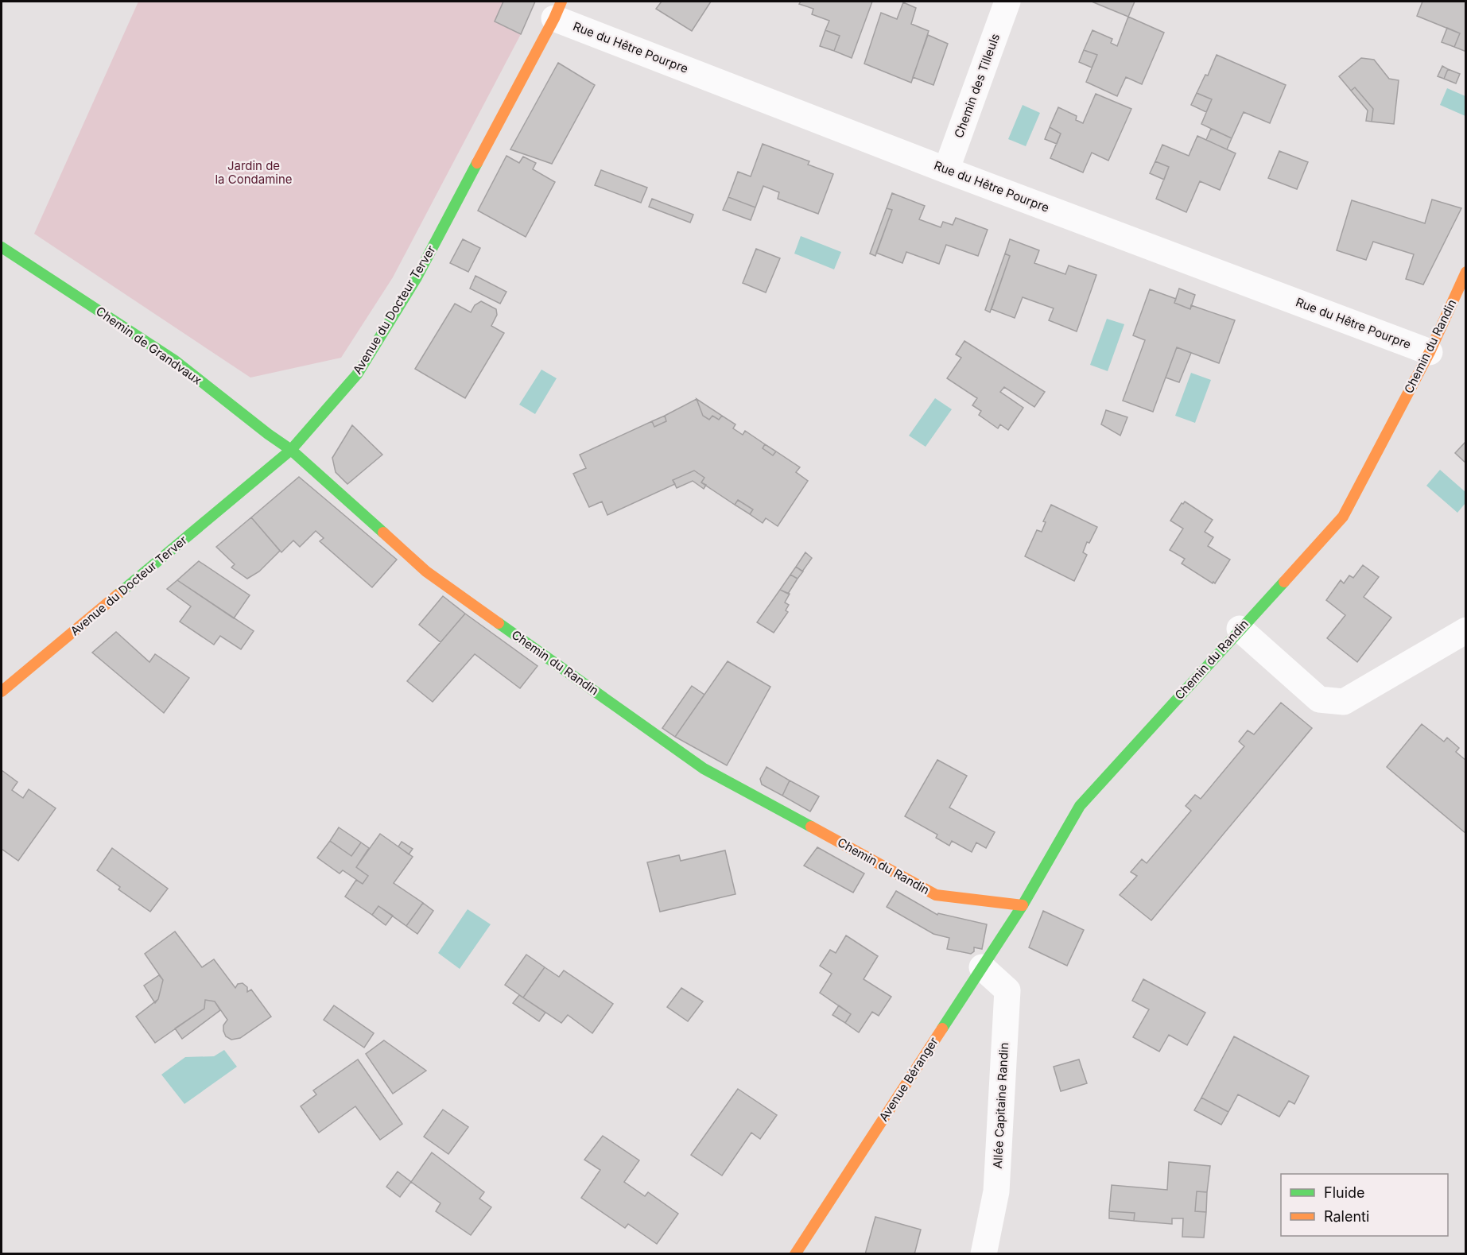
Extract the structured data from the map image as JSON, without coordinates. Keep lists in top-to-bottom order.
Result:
{
  "streets": {
    "street": [
      "Rue du Hêtre Pourpre",
      "Chemin des Tilleuls",
      "Avenue du Docteur Terver",
      "Chemin de Grandvaux",
      "Chemin du Randin",
      "Avenue Béranger",
      "Allée Capitaine Randin"
    ]
  },
  "crossings": [
    ["Rue du Hêtre Pourpre", "Chemin des Tilleuls"],
    ["Rue du Hêtre Pourpre", "Avenue du Docteur Terver"],
    ["Rue du Hêtre Pourpre", "Chemin du Randin"],
    ["Avenue du Docteur Terver", "Chemin de Grandvaux"],
    ["Avenue du Docteur Terver", "Chemin du Randin"],
    ["Chemin de Grandvaux", "Chemin du Randin"],
    ["Chemin du Randin", "Avenue Béranger"],
    ["Avenue Béranger", "Allée Capitaine Randin"]
  ],
  "parks": ["Jardin de la Condamine"],
  "legend": ["Fluide", "Ralenti"]
}
